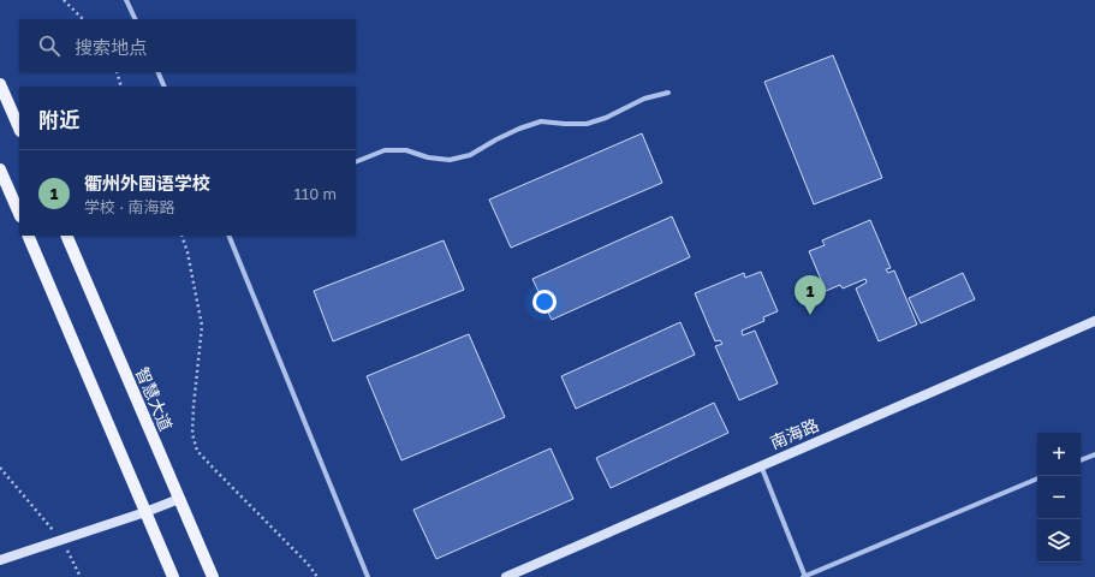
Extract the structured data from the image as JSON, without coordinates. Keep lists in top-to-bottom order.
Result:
{
  "streets": {
    "main road": ["智慧大道"],
    "street": ["南海路"]
  },
  "page": {
    "search": "搜索地点",
    "heading": "附近",
    "list": [
      {
        "mark": "1",
        "name": "衢州外国语学校",
        "note": "学校 · 南海路",
        "value": "110 m"
      }
    ],
    "pins": "1",
    "map_buttons": ["+", "−"]
  }
}
